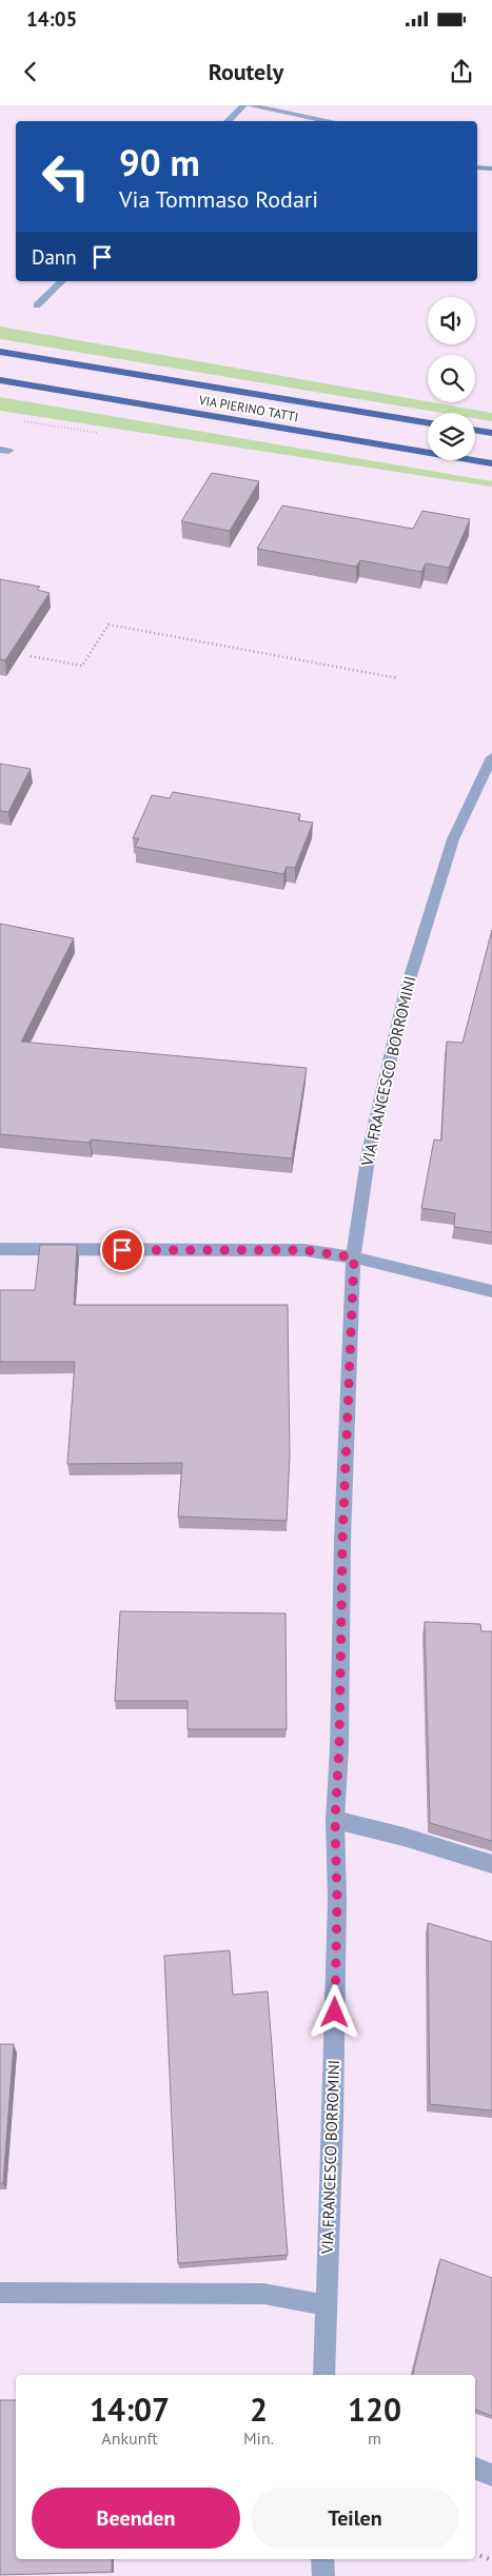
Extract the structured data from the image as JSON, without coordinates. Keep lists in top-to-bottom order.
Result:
{
  "streets": {
    "main road": ["VIA PIERINO TATTI"],
    "street": ["VIA FRANCESCO BORROMINI"]
  },
  "page": {
    "status": "14:05",
    "header": "Routely",
    "turn": ["90 m", "Via Tommaso Rodari"],
    "then": "Dann",
    "eta": [
      "14:07",
      "Ankunft",
      "2",
      "Min.",
      "120",
      "m"
    ],
    "buttons": ["Beenden", "Teilen"]
  }
}
